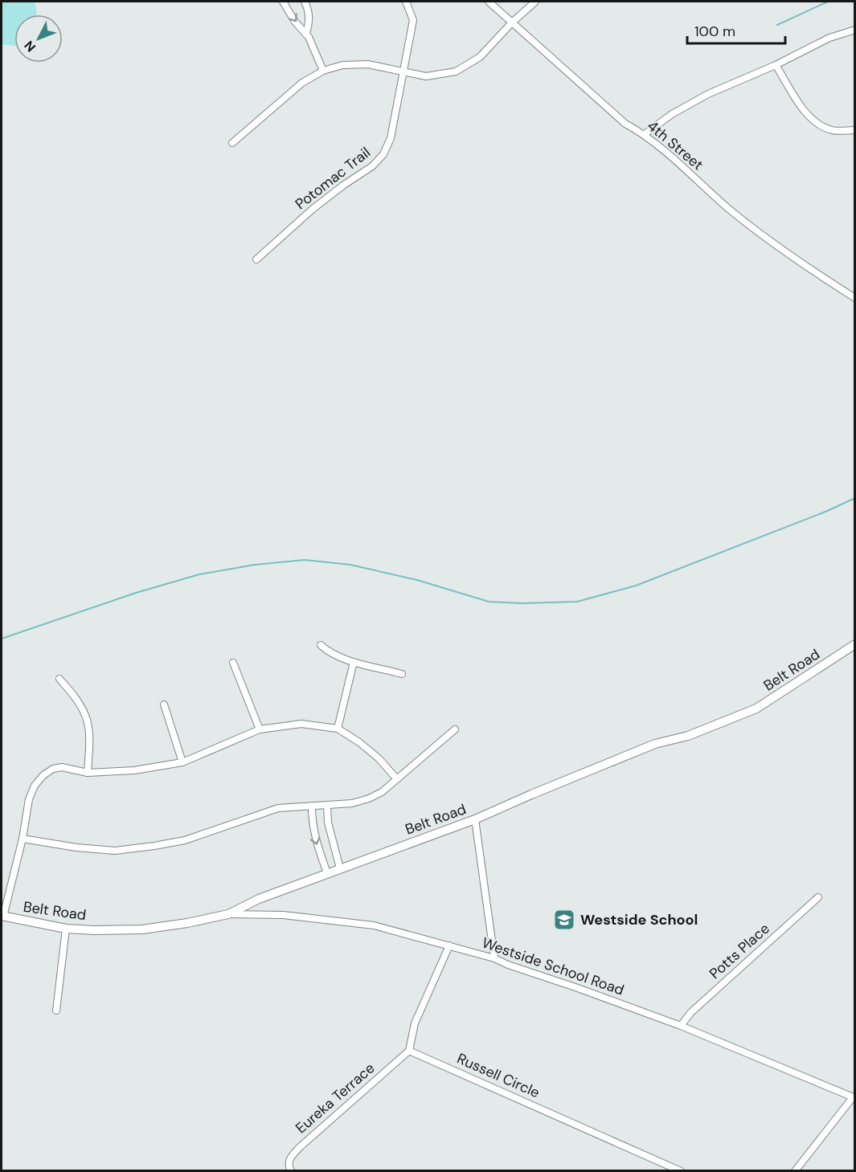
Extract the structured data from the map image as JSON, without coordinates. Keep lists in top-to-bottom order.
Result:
{
  "streets": {
    "street": [
      "4th Street",
      "Potomac Trail",
      "Belt Road",
      "Potts Place",
      "Westside School Road",
      "Russell Circle",
      "Eureka Terrace"
    ]
  },
  "crossings": [
    ["Belt Road", "Westside School Road"],
    ["Potts Place", "Westside School Road"],
    ["Russell Circle", "Eureka Terrace"]
  ],
  "places": {
    "school or university": ["Westside School"]
  },
  "scale_bar": "100 m",
  "north": "bottom left"
}
